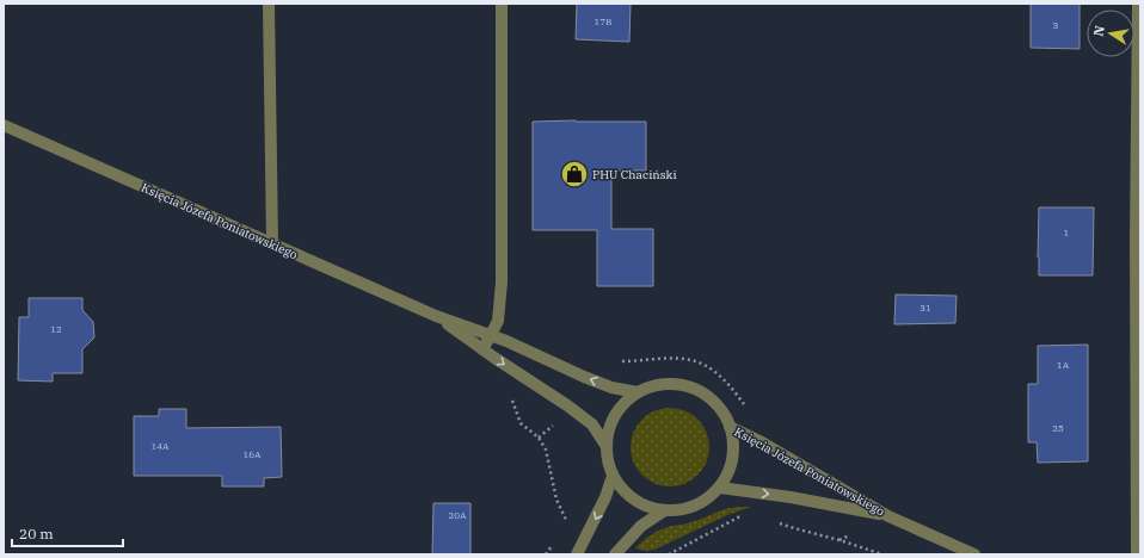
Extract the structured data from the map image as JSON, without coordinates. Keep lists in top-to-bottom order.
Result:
{
  "streets": {
    "street": ["Księcia Józefa Poniatowskiego"]
  },
  "places": {
    "shop": ["PHU Chaciński"]
  },
  "house_numbers": [
    "17B",
    "3",
    "1",
    "31",
    "12",
    "1A",
    "25",
    "14A",
    "16A",
    "20A"
  ],
  "scale_bar": "20 m",
  "north": "left"
}
